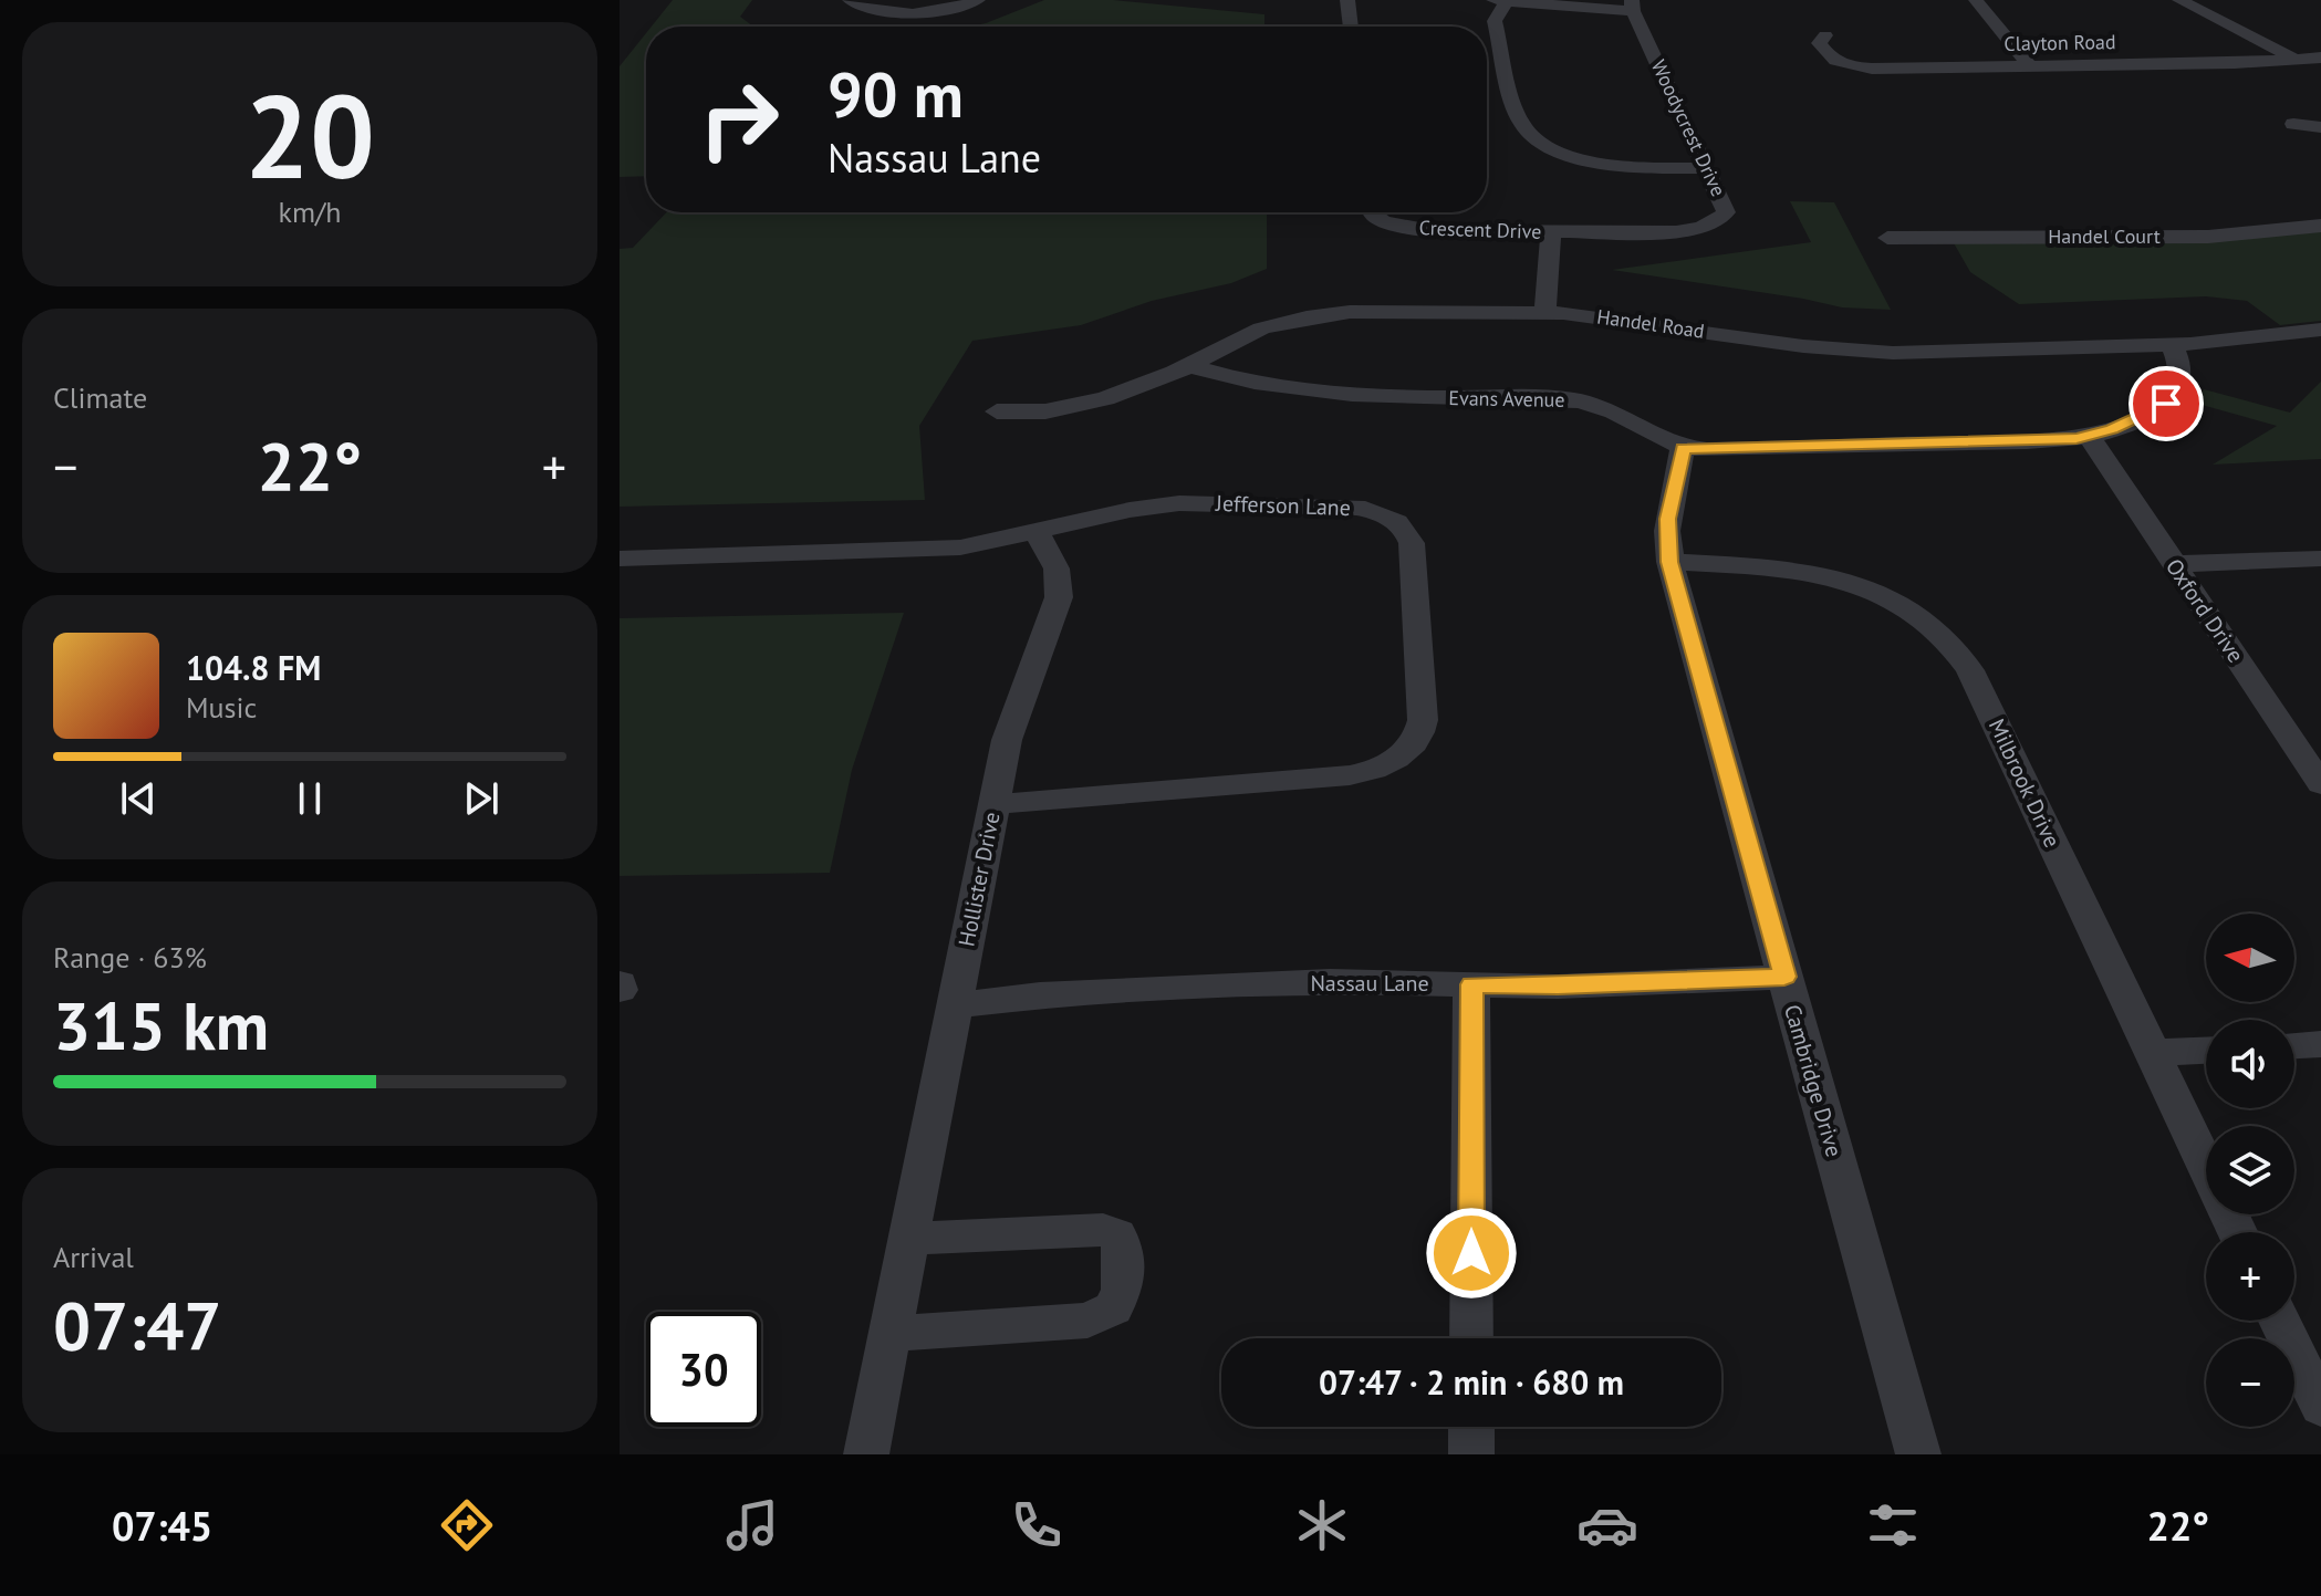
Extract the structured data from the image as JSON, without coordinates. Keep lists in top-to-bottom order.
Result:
{
  "streets": {
    "street": [
      "Clayton Road",
      "Woodycrest Drive",
      "Crescent Drive",
      "Handel Court",
      "Handel Road",
      "Evans Avenue",
      "Jefferson Lane",
      "Oxford Drive",
      "Milbrook Drive",
      "Hollister Drive",
      "Nassau Lane",
      "Cambridge Drive"
    ]
  },
  "crossings": [
    ["Woodycrest Drive", "Crescent Drive"],
    ["Handel Road", "Evans Avenue"],
    ["Evans Avenue", "Oxford Drive"],
    ["Evans Avenue", "Cambridge Drive"],
    ["Jefferson Lane", "Hollister Drive"],
    ["Milbrook Drive", "Cambridge Drive"],
    ["Hollister Drive", "Nassau Lane"],
    ["Nassau Lane", "Cambridge Drive"]
  ],
  "north": "left",
  "page": {
    "tile": [
      ["20", "km/h"],
      "Climate",
      ["Range · 63%", "315 km"],
      ["Arrival", "07:47"]
    ],
    "turn": ["90 m", "Nassau Lane"],
    "heat": ["−", "22°", "+"],
    "song": ["104.8 FM", "Music"],
    "map_buttons": ["+", "−"],
    "limit": "30",
    "trip": "07:47 · 2 min · 680 m",
    "tabs": ["07:45", "22°"]
  }
}
